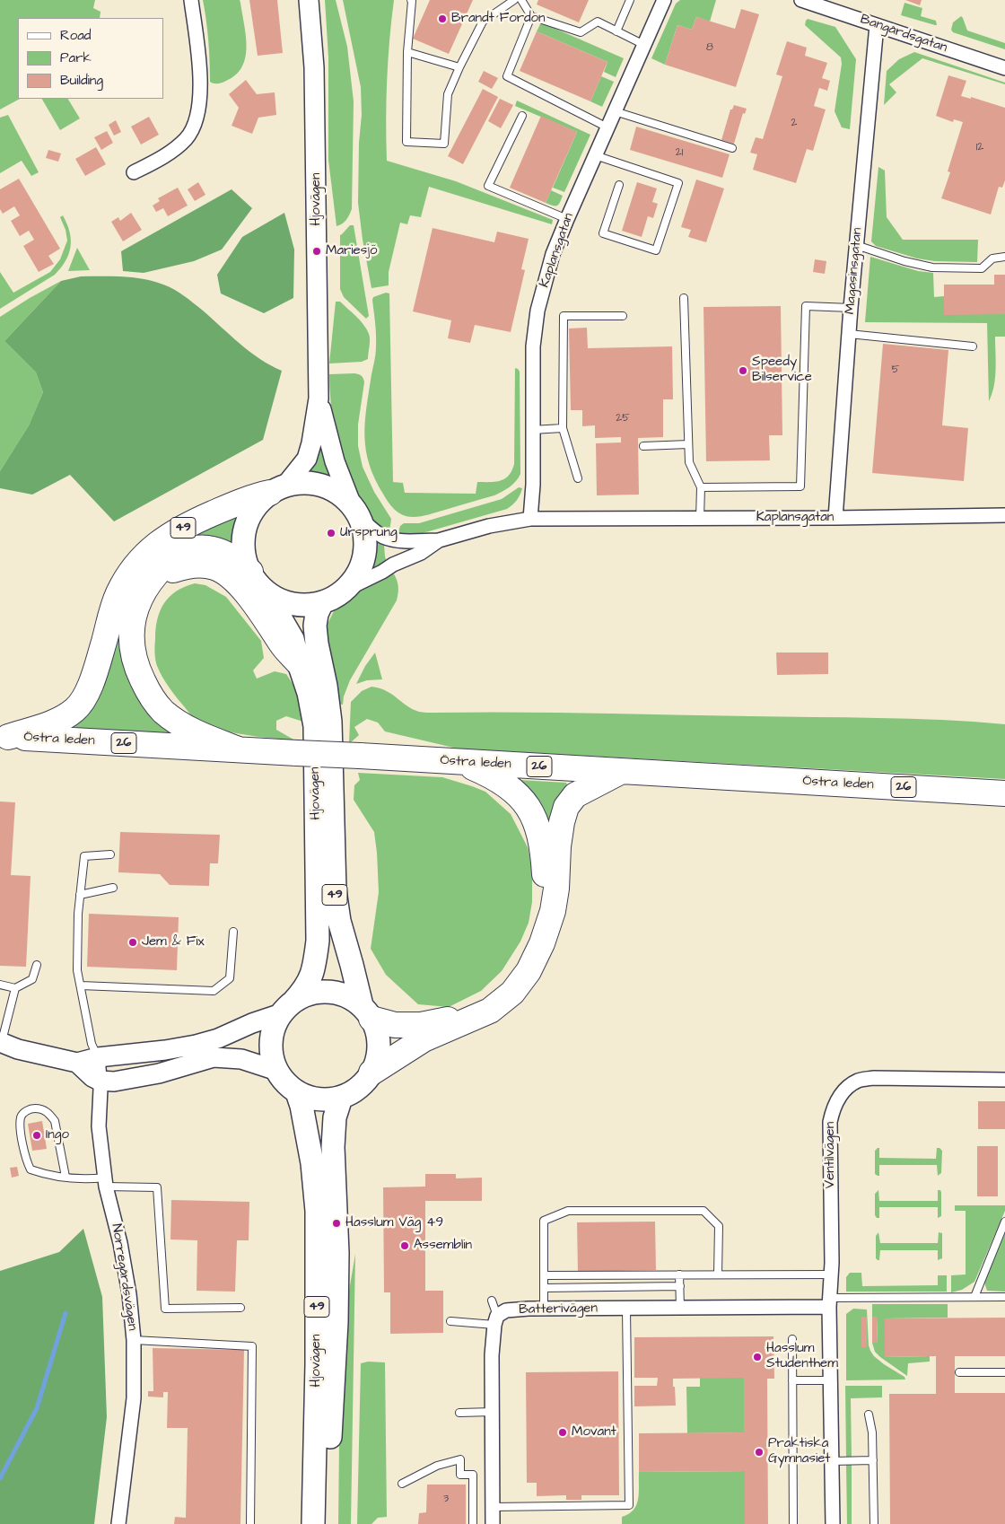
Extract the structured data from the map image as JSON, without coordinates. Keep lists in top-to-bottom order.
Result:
{
  "streets": {
    "highway": ["49", "Östra leden", "26"],
    "main road": ["Hjovägen"],
    "street": [
      "Bangårdsgatan",
      "Kaplansgatan",
      "Magasinsgatan",
      "Ventilvägen",
      "Norregårdsvägen",
      "Batterivägen"
    ]
  },
  "crossings": [
    ["Bangårdsgatan", "Magasinsgatan"],
    ["Hjovägen", "Kaplansgatan"],
    ["Hjovägen", "49"],
    ["Kaplansgatan", "Magasinsgatan"],
    ["Kaplansgatan", "49"],
    ["49", "Östra leden"],
    ["Ventilvägen", "Batterivägen"]
  ],
  "places": [
    "Brandt Fordon",
    "Mariesjö",
    "Speedy Bilservice",
    "Ursprung",
    "Jem & Fix",
    "Ingo",
    "Hasslum Väg 49",
    "Assemblin",
    "Hasslum Studenthem",
    "Movant",
    "Praktiska Gymnasiet"
  ],
  "house_numbers": [
    "8",
    "2",
    "12",
    "21",
    "5",
    "25",
    "3"
  ],
  "legend": ["Road", "Park", "Building"]
}
